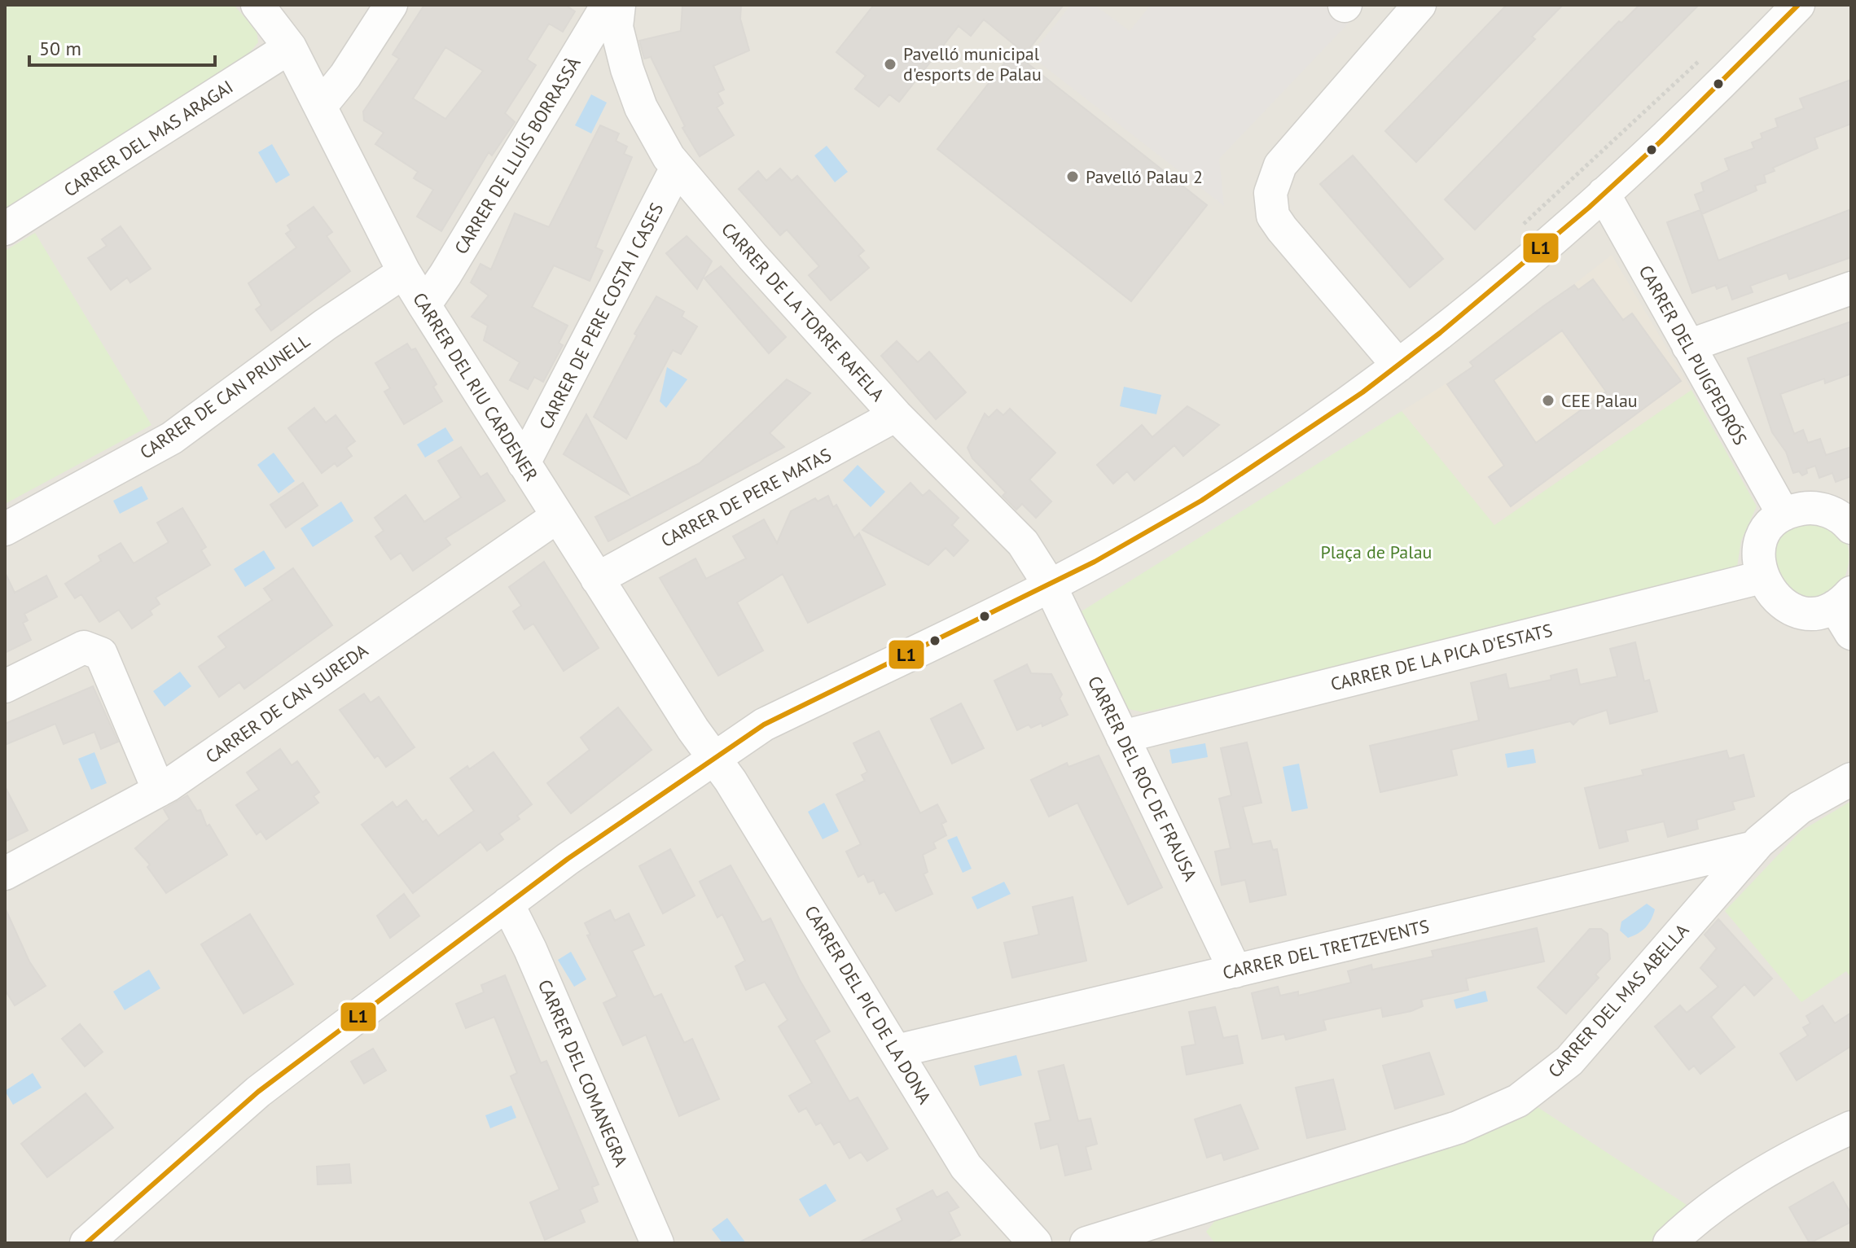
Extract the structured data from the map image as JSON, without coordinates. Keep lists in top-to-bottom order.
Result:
{
  "streets": {
    "street": [
      "CARRER DEL MAS ARAGAI",
      "CARRER DE LLUÍS BORRASSÀ",
      "CARRER DE LA TORRE RAFELA",
      "CARRER DE PERE COSTA I CASES",
      "CARRER DEL PUIGPEDRÓS",
      "CARRER DEL RIU CARDENER",
      "CARRER DE CAN PRUNELL",
      "CARRER DE PERE MATAS",
      "CARRER DE LA PICA D'ESTATS",
      "CARRER DE CAN SUREDA",
      "CARRER DEL ROC DE FRAUSA",
      "CARRER DEL TRETZEVENTS",
      "CARRER DEL MAS ABELLA",
      "CARRER DEL PIC DE LA DONA",
      "CARRER DEL COMANEGRA"
    ]
  },
  "crossings": [
    ["CARRER DEL MAS ARAGAI", "CARRER DEL RIU CARDENER"],
    ["CARRER DE LLUÍS BORRASSÀ", "CARRER DEL RIU CARDENER"],
    ["CARRER DE LA TORRE RAFELA", "CARRER DE PERE COSTA I CASES"],
    ["CARRER DE LA TORRE RAFELA", "CARRER DE PERE MATAS"],
    ["CARRER DE LA TORRE RAFELA", "CARRER DEL ROC DE FRAUSA"],
    ["CARRER DE PERE COSTA I CASES", "CARRER DEL RIU CARDENER"],
    ["CARRER DEL RIU CARDENER", "CARRER DE CAN PRUNELL"],
    ["CARRER DEL RIU CARDENER", "CARRER DE PERE MATAS"],
    ["CARRER DEL RIU CARDENER", "CARRER DE CAN SUREDA"],
    ["CARRER DEL RIU CARDENER", "CARRER DEL PIC DE LA DONA"],
    ["CARRER DE LA PICA D'ESTATS", "CARRER DEL ROC DE FRAUSA"],
    ["CARRER DEL ROC DE FRAUSA", "CARRER DEL TRETZEVENTS"],
    ["CARRER DEL TRETZEVENTS", "CARRER DEL MAS ABELLA"],
    ["CARRER DEL TRETZEVENTS", "CARRER DEL PIC DE LA DONA"]
  ],
  "parks": ["Plaça de Palau"],
  "places": ["Pavelló municipal d'esports de Palau", "Pavelló Palau 2", "CEE Palau"],
  "lines": ["transit line L1"],
  "scale_bar": "50 m"
}
